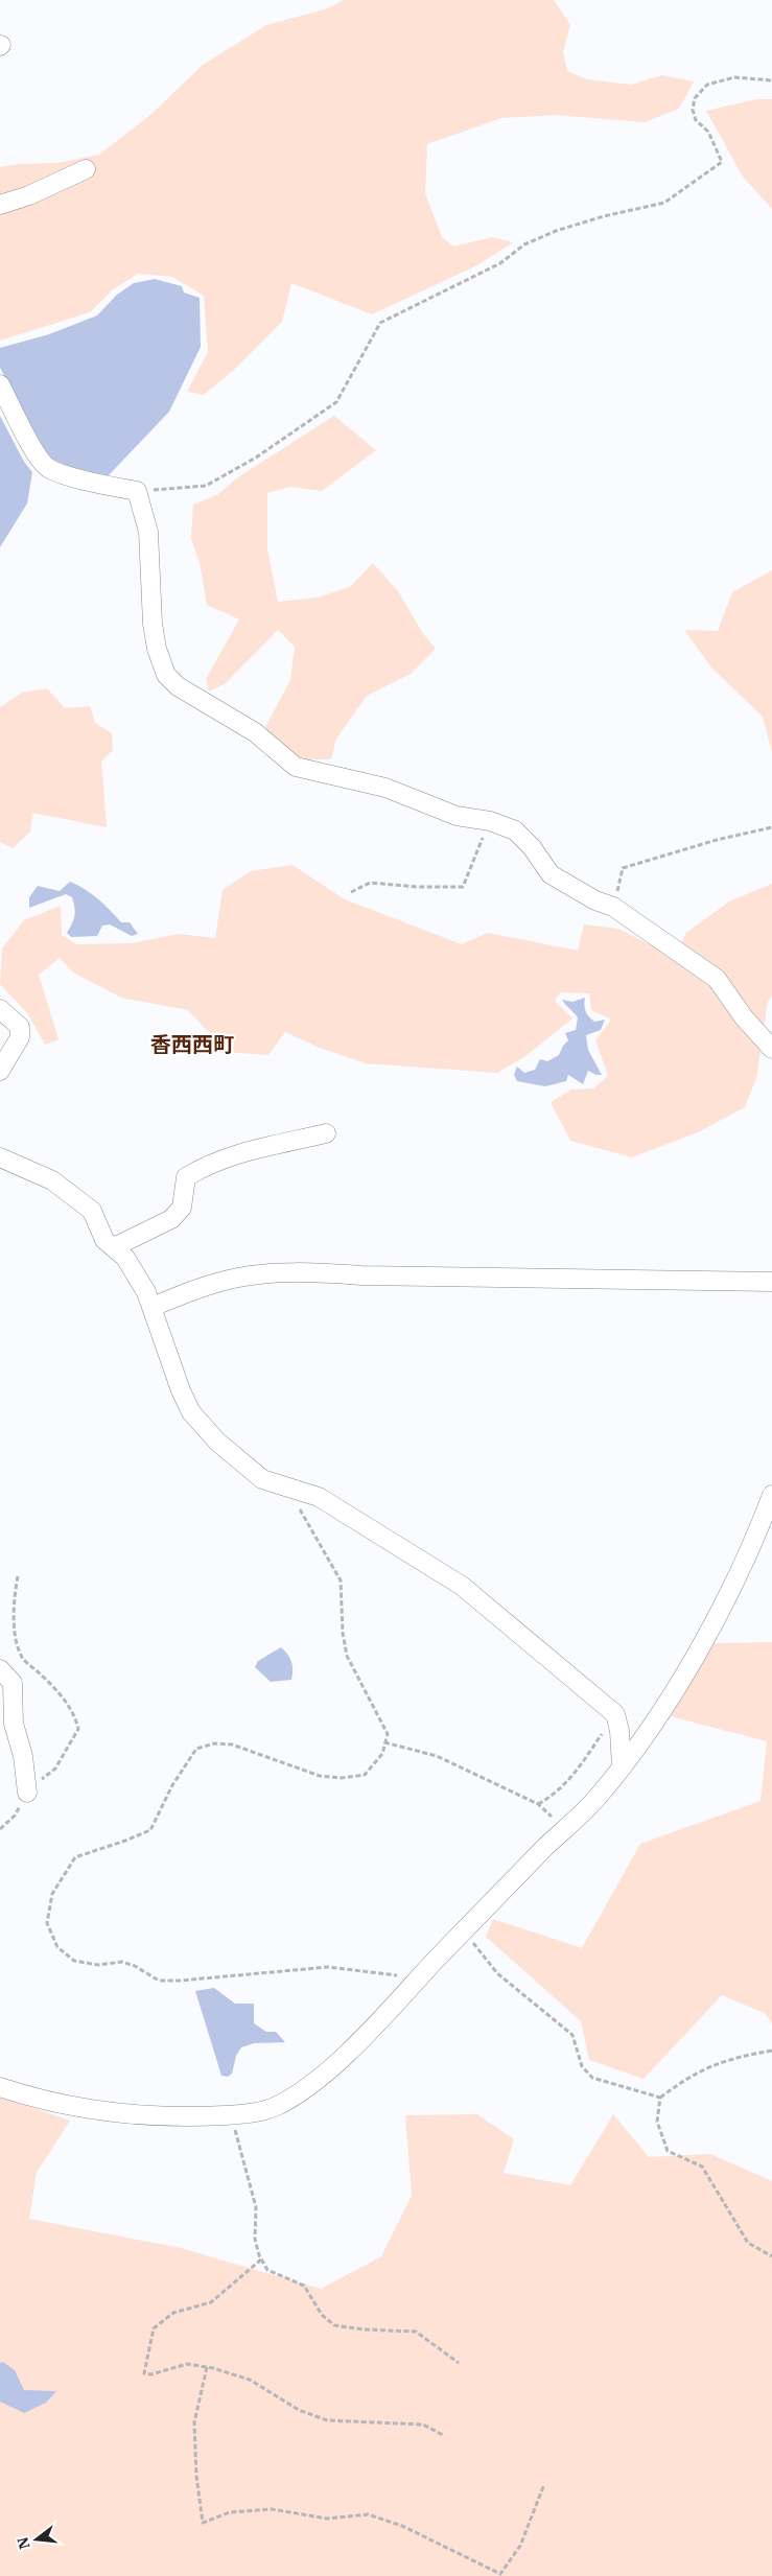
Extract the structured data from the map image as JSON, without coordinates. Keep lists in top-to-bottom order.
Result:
{
  "districts": ["香西西町"],
  "north": "left"
}
